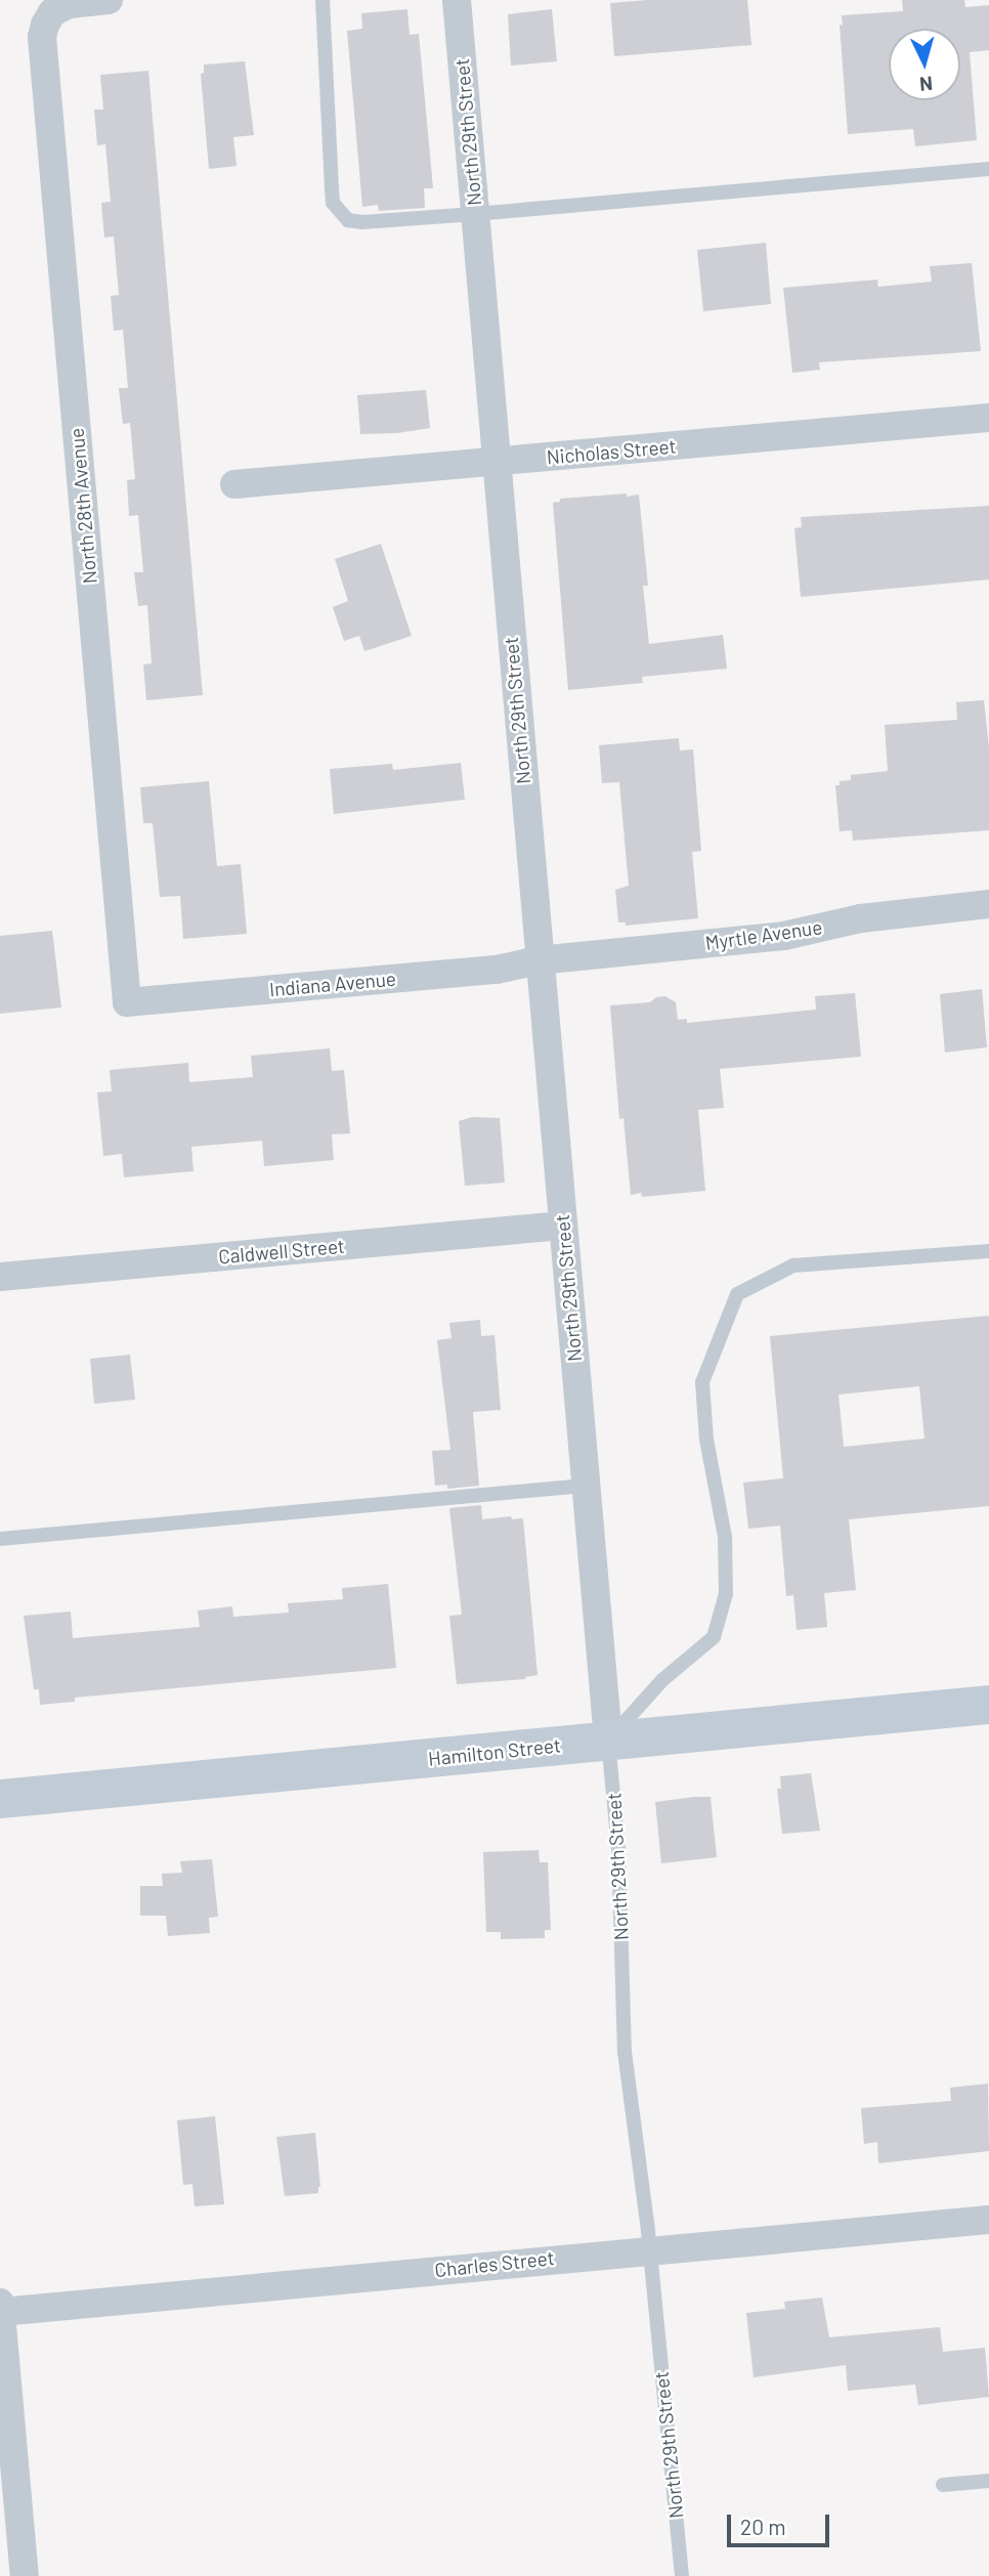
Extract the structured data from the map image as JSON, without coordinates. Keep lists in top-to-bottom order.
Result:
{
  "streets": {
    "main road": ["Hamilton Street"],
    "street": [
      "North 29th Street",
      "Nicholas Street",
      "North 28th Avenue",
      "Myrtle Avenue",
      "Indiana Avenue",
      "Caldwell Street",
      "Charles Street"
    ]
  },
  "crossings": [
    ["North 29th Street", "Nicholas Street"],
    ["North 29th Street", "Myrtle Avenue"],
    ["North 29th Street", "Indiana Avenue"],
    ["North 29th Street", "Caldwell Street"],
    ["North 29th Street", "Hamilton Street"],
    ["North 29th Street", "Charles Street"],
    ["North 28th Avenue", "Indiana Avenue"],
    ["Myrtle Avenue", "Indiana Avenue"]
  ],
  "scale_bar": "20 m",
  "north": "bottom"
}
